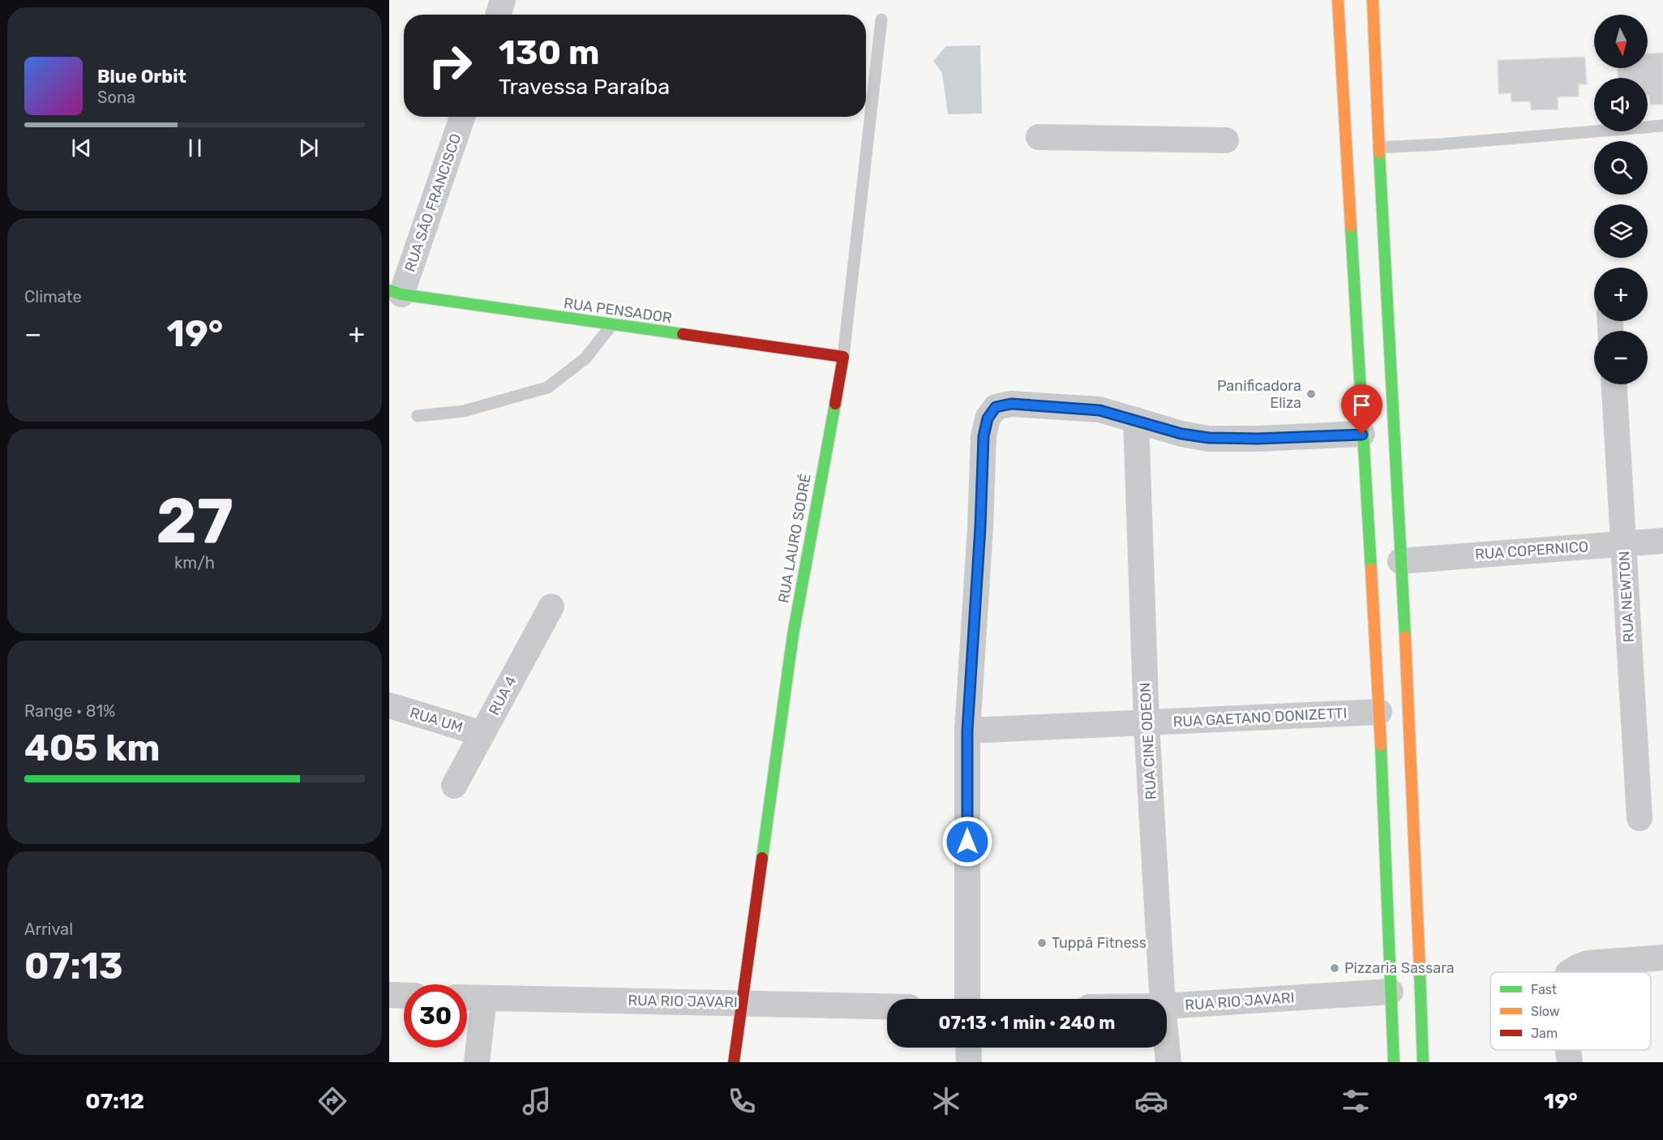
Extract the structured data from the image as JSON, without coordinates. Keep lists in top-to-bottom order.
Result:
{
  "streets": {
    "main road": ["RUA PENSADOR", "RUA LAURO SODRÉ"],
    "street": [
      "RUA SÃO FRANCISCO",
      "RUA COPERNICO",
      "RUA NEWTON",
      "RUA 4",
      "RUA GAETANO DONIZETTI",
      "RUA UM",
      "RUA CINE ODEON",
      "RUA RIO JAVARI"
    ]
  },
  "crossings": [
    ["RUA SÃO FRANCISCO", "RUA PENSADOR"],
    ["RUA PENSADOR", "RUA LAURO SODRÉ"],
    ["RUA LAURO SODRÉ", "RUA RIO JAVARI"],
    ["RUA COPERNICO", "RUA NEWTON"],
    ["RUA 4", "RUA UM"],
    ["RUA GAETANO DONIZETTI", "RUA CINE ODEON"]
  ],
  "places": ["Panificadora Eliza", "Tuppã Fitness", "Pizzaria Sassara"],
  "legend": ["Fast", "Slow", "Jam"],
  "north": "bottom",
  "page": {
    "map_buttons": ["+", "−"],
    "turn": ["130 m", "Travessa Paraíba"],
    "song": ["Blue Orbit", "Sona"],
    "tile": [
      "Climate",
      ["27", "km/h"],
      ["Range · 81%", "405 km"],
      ["Arrival", "07:13"]
    ],
    "heat": ["−", "19°", "+"],
    "limit": "30",
    "trip": "07:13 · 1 min · 240 m",
    "tabs": ["07:12", "19°"]
  }
}
